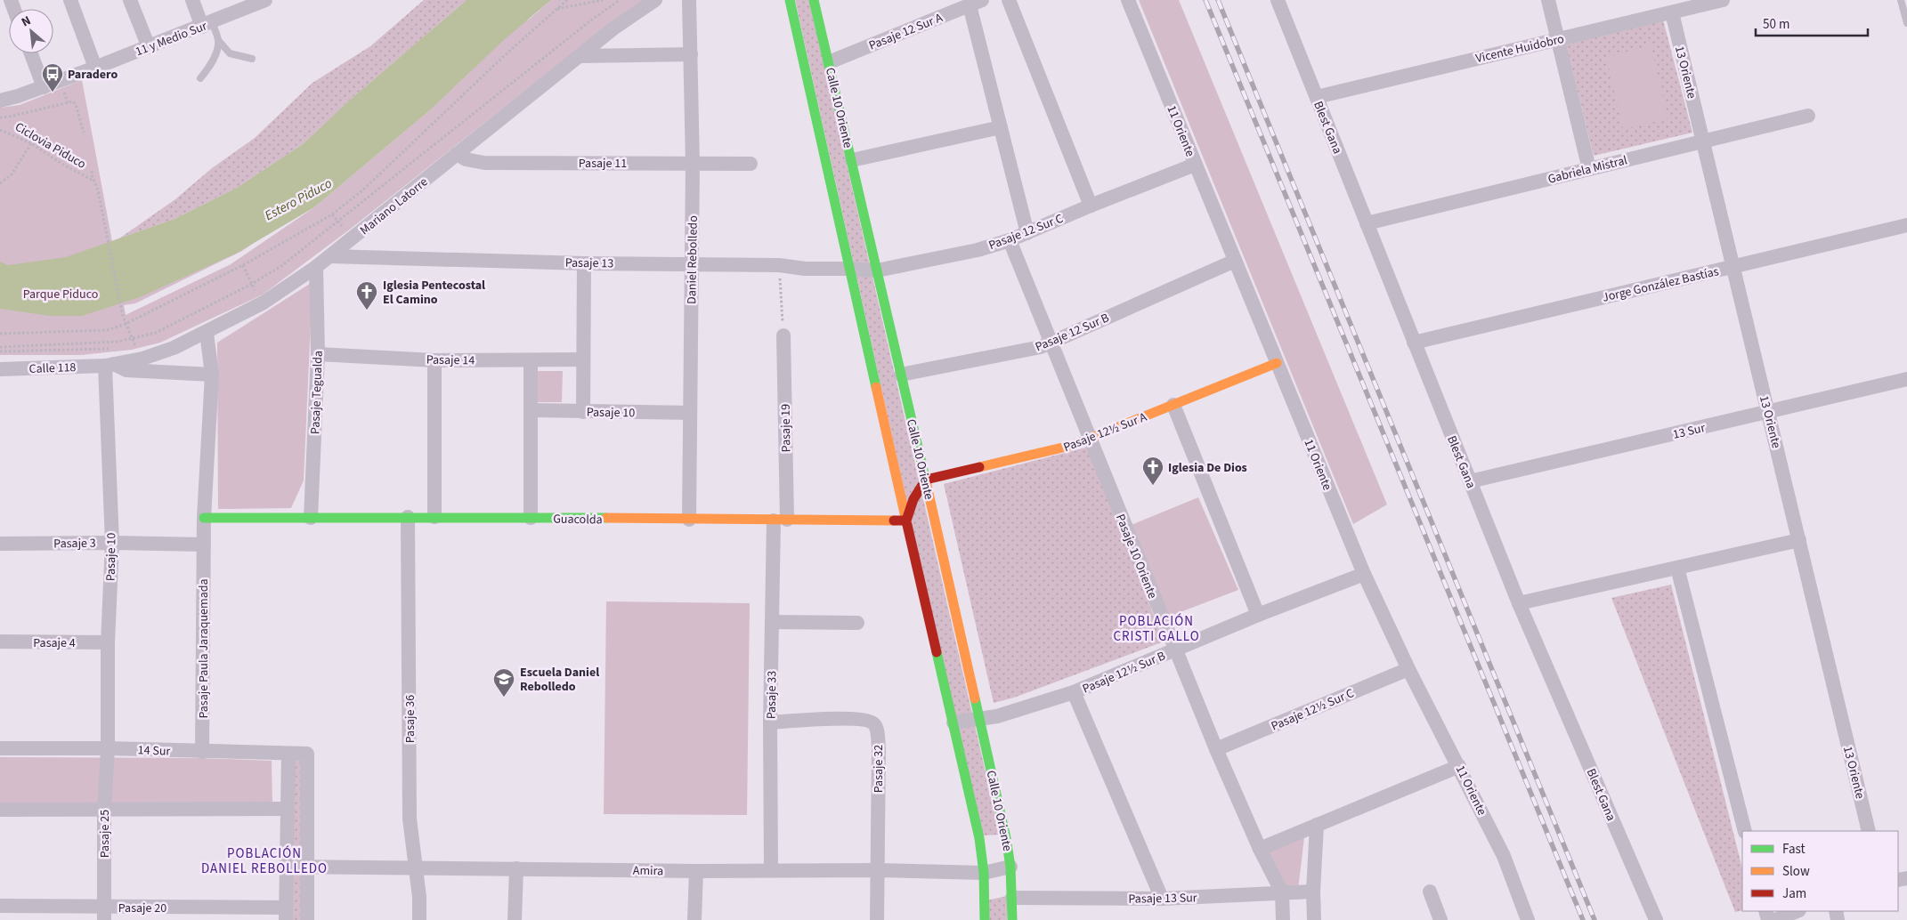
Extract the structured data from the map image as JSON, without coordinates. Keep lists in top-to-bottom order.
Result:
{
  "streets": {
    "main road": ["Calle 10 Oriente", "Pasaje 12½ Sur A", "Guacolda"],
    "street": [
      "Pasaje 12 Sur A",
      "11 y Medio Sur",
      "Vicente Huidobro",
      "13 Oriente",
      "Blest Gana",
      "11 Oriente",
      "Pasaje 11",
      "Gabriela Mistral",
      "Mariano Latorre",
      "Pasaje 12 Sur C",
      "Daniel Rebolledo",
      "Pasaje 13",
      "Jorge González Bastías",
      "Pasaje 12 Sur B",
      "Pasaje 14",
      "Calle 118",
      "Pasaje Tegualda",
      "Pasaje 10",
      "Pasaje 19",
      "13 Sur",
      "Pasaje 3",
      "Pasaje 10 Oriente",
      "Pasaje 4",
      "Pasaje Paula Jaraquemada",
      "Pasaje 12½ Sur B",
      "Pasaje 33",
      "Pasaje 12½ Sur C",
      "Pasaje 36",
      "14 Sur",
      "Pasaje 32",
      "Pasaje 25",
      "Amira",
      "Pasaje 13 Sur",
      "Pasaje 20"
    ],
    "path": ["Ciclovia Piduco"]
  },
  "crossings": [
    ["Pasaje 12 Sur A", "Calle 10 Oriente"],
    ["Vicente Huidobro", "13 Oriente"],
    ["Vicente Huidobro", "Blest Gana"],
    ["13 Oriente", "Gabriela Mistral"],
    ["13 Oriente", "Jorge González Bastías"],
    ["13 Oriente", "13 Sur"],
    ["Calle 10 Oriente", "Pasaje 12 Sur C"],
    ["Calle 10 Oriente", "Pasaje 13"],
    ["Calle 10 Oriente", "Pasaje 12 Sur B"],
    ["Calle 10 Oriente", "Pasaje 12½ Sur A"],
    ["Calle 10 Oriente", "Guacolda"],
    ["Calle 10 Oriente", "Pasaje 12½ Sur B"],
    ["Calle 10 Oriente", "Amira"],
    ["Calle 10 Oriente", "Pasaje 13 Sur"],
    ["Blest Gana", "Gabriela Mistral"],
    ["Blest Gana", "Jorge González Bastías"],
    ["Blest Gana", "13 Sur"],
    ["11 Oriente", "Pasaje 12 Sur C"],
    ["11 Oriente", "Pasaje 12 Sur B"],
    ["11 Oriente", "Pasaje 12½ Sur A"],
    ["11 Oriente", "Pasaje 12½ Sur B"],
    ["11 Oriente", "Pasaje 12½ Sur C"],
    ["Pasaje 11", "Mariano Latorre"],
    ["Pasaje 11", "Daniel Rebolledo"],
    ["Mariano Latorre", "Pasaje 13"],
    ["Mariano Latorre", "Calle 118"],
    ["Mariano Latorre", "Pasaje Tegualda"],
    ["Mariano Latorre", "Pasaje 10"],
    ["Pasaje 12 Sur C", "Pasaje 13"],
    ["Pasaje 12 Sur C", "Pasaje 10 Oriente"],
    ["Daniel Rebolledo", "Pasaje 13"],
    ["Daniel Rebolledo", "Pasaje 10"],
    ["Daniel Rebolledo", "Guacolda"],
    ["Pasaje 12 Sur B", "Pasaje 10 Oriente"],
    ["Pasaje 14", "Pasaje Tegualda"],
    ["Calle 118", "Pasaje 10"],
    ["Pasaje Tegualda", "Guacolda"],
    ["Pasaje 10", "Pasaje 3"],
    ["Pasaje 10", "Pasaje 4"],
    ["Pasaje 10", "14 Sur"],
    ["Pasaje 10", "Pasaje 25"],
    ["Pasaje 19", "Guacolda"],
    ["Pasaje 19", "Pasaje 33"],
    ["Pasaje 12½ Sur A", "Pasaje 10 Oriente"],
    ["Guacolda", "Pasaje 33"],
    ["Guacolda", "Pasaje 36"],
    ["Pasaje 3", "Pasaje Paula Jaraquemada"],
    ["Pasaje 10 Oriente", "Pasaje 12½ Sur B"],
    ["Pasaje 10 Oriente", "Pasaje 12½ Sur C"],
    ["Pasaje 10 Oriente", "Pasaje 13 Sur"],
    ["Pasaje Paula Jaraquemada", "14 Sur"],
    ["Pasaje 33", "Pasaje 32"],
    ["Pasaje 33", "Amira"],
    ["Pasaje 36", "Amira"],
    ["14 Sur", "Pasaje 25"],
    ["14 Sur", "Amira"],
    ["Pasaje 32", "Amira"],
    ["Pasaje 25", "Pasaje 20"]
  ],
  "districts": ["POBLACIÓN CRISTI GALLO", "POBLACIÓN DANIEL REBOLLEDO"],
  "water": ["Estero Piduco"],
  "parks": ["Parque Piduco"],
  "places": {
    "bus stop": ["Paradero"],
    "church": ["Iglesia Pentecostal El Camino", "Iglesia De Dios"],
    "school or university": ["Escuela Daniel Rebolledo"]
  },
  "legend": ["Fast", "Slow", "Jam"],
  "scale_bar": "50 m",
  "north": "top left"
}
